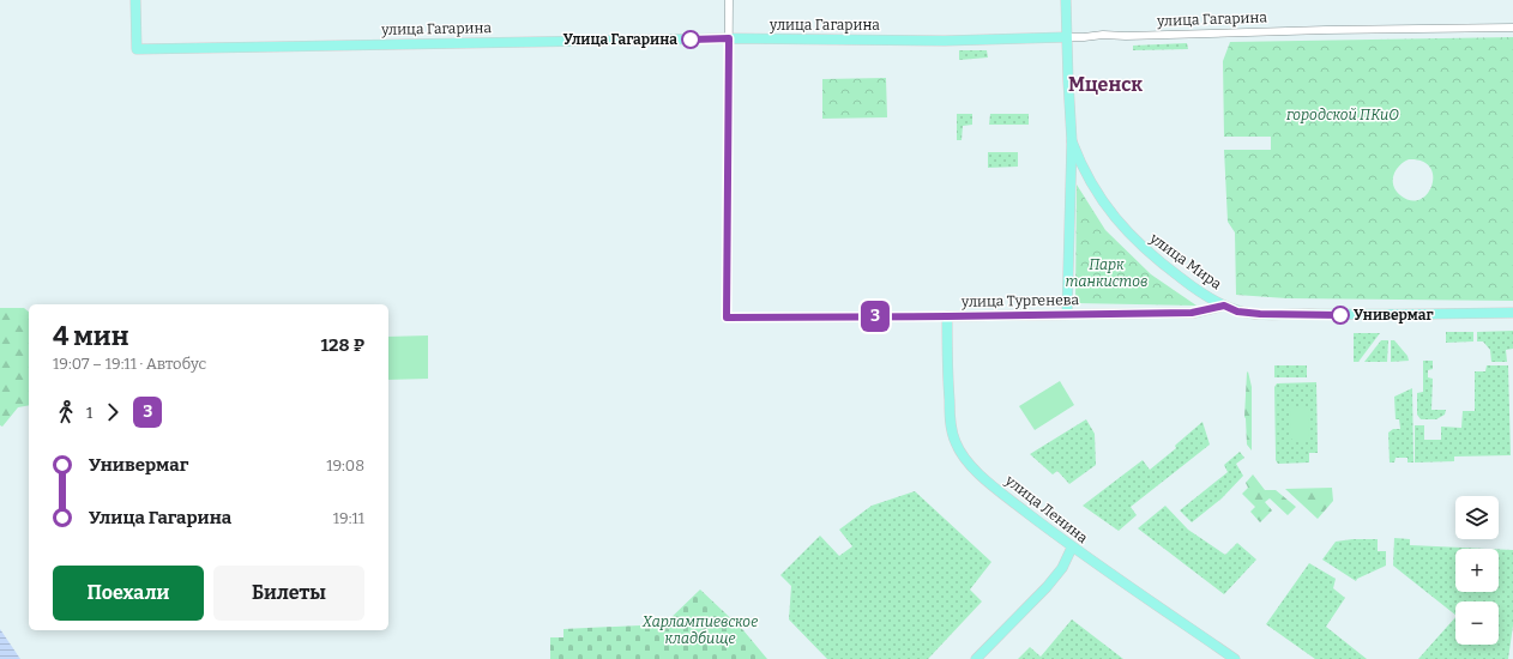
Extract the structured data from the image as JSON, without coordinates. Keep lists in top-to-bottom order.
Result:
{
  "streets": {
    "main road": [
      "улица Гагарина",
      "улица Мира",
      "улица Тургенева",
      "улица Ленина"
    ]
  },
  "crossings": [
    ["улица Гагарина", "улица Мира"],
    ["улица Гагарина", "улица Тургенева"],
    ["улица Мира", "улица Тургенева"],
    ["улица Тургенева", "улица Ленина"]
  ],
  "districts": ["Мценск"],
  "parks": ["городской ПКиО", "Парк танкистов", "Харлампиевское кладбище"],
  "places": ["Улица Гагарина", "Универмаг"],
  "lines": ["bus line 3"],
  "page": {
    "on_map": "3",
    "heading": ["4 мин", "19:07 – 19:11 · Автобус", "128 ₽"],
    "legs": ["1", "3"],
    "list": [
      {
        "name": "Универмаг",
        "value": "19:08"
      },
      {
        "name": "Улица Гагарина",
        "value": "19:11"
      }
    ],
    "map_buttons": ["+", "−"],
    "buttons": ["Поехали", "Билеты"]
  }
}
